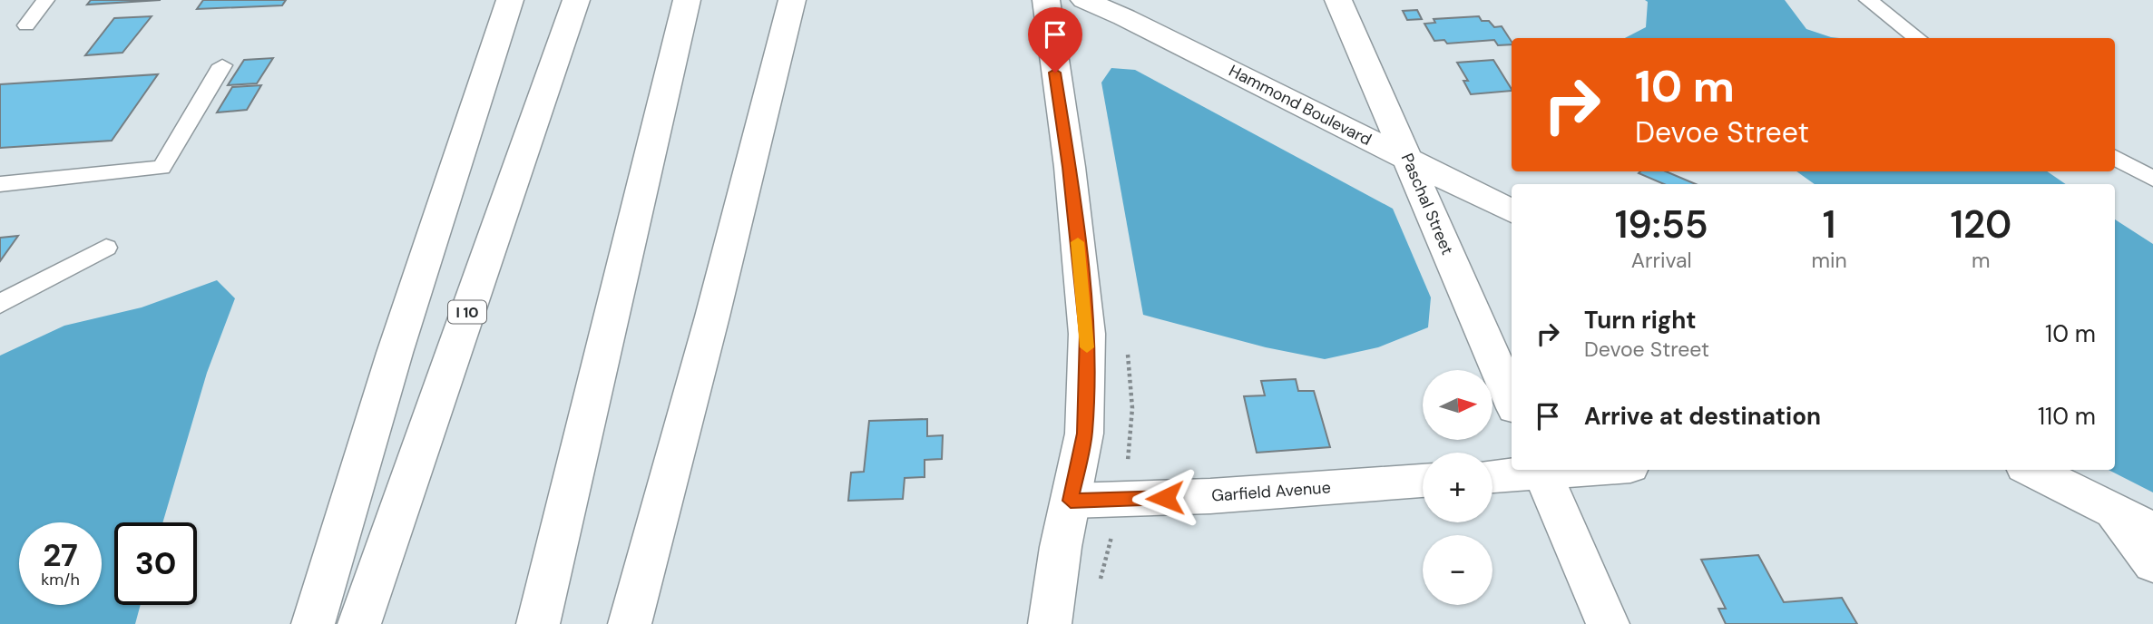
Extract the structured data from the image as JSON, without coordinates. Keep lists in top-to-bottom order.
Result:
{
  "streets": {
    "main road": [
      "Hammond Boulevard",
      "Paschal Street",
      "I 10",
      "Garfield Avenue"
    ]
  },
  "crossings": [
    ["Hammond Boulevard", "Paschal Street"]
  ],
  "north": "right",
  "page": {
    "turn": ["10 m", "Devoe Street"],
    "eta": [
      "19:55",
      "Arrival",
      "1",
      "min",
      "120",
      "m"
    ],
    "list": [
      {
        "name": "Turn right",
        "note": "Devoe Street",
        "value": "10 m"
      },
      {
        "name": "Arrive at destination",
        "value": "110 m"
      }
    ],
    "map_buttons": ["+", "−"],
    "speed": "27 km/h",
    "limit": "30"
  }
}
